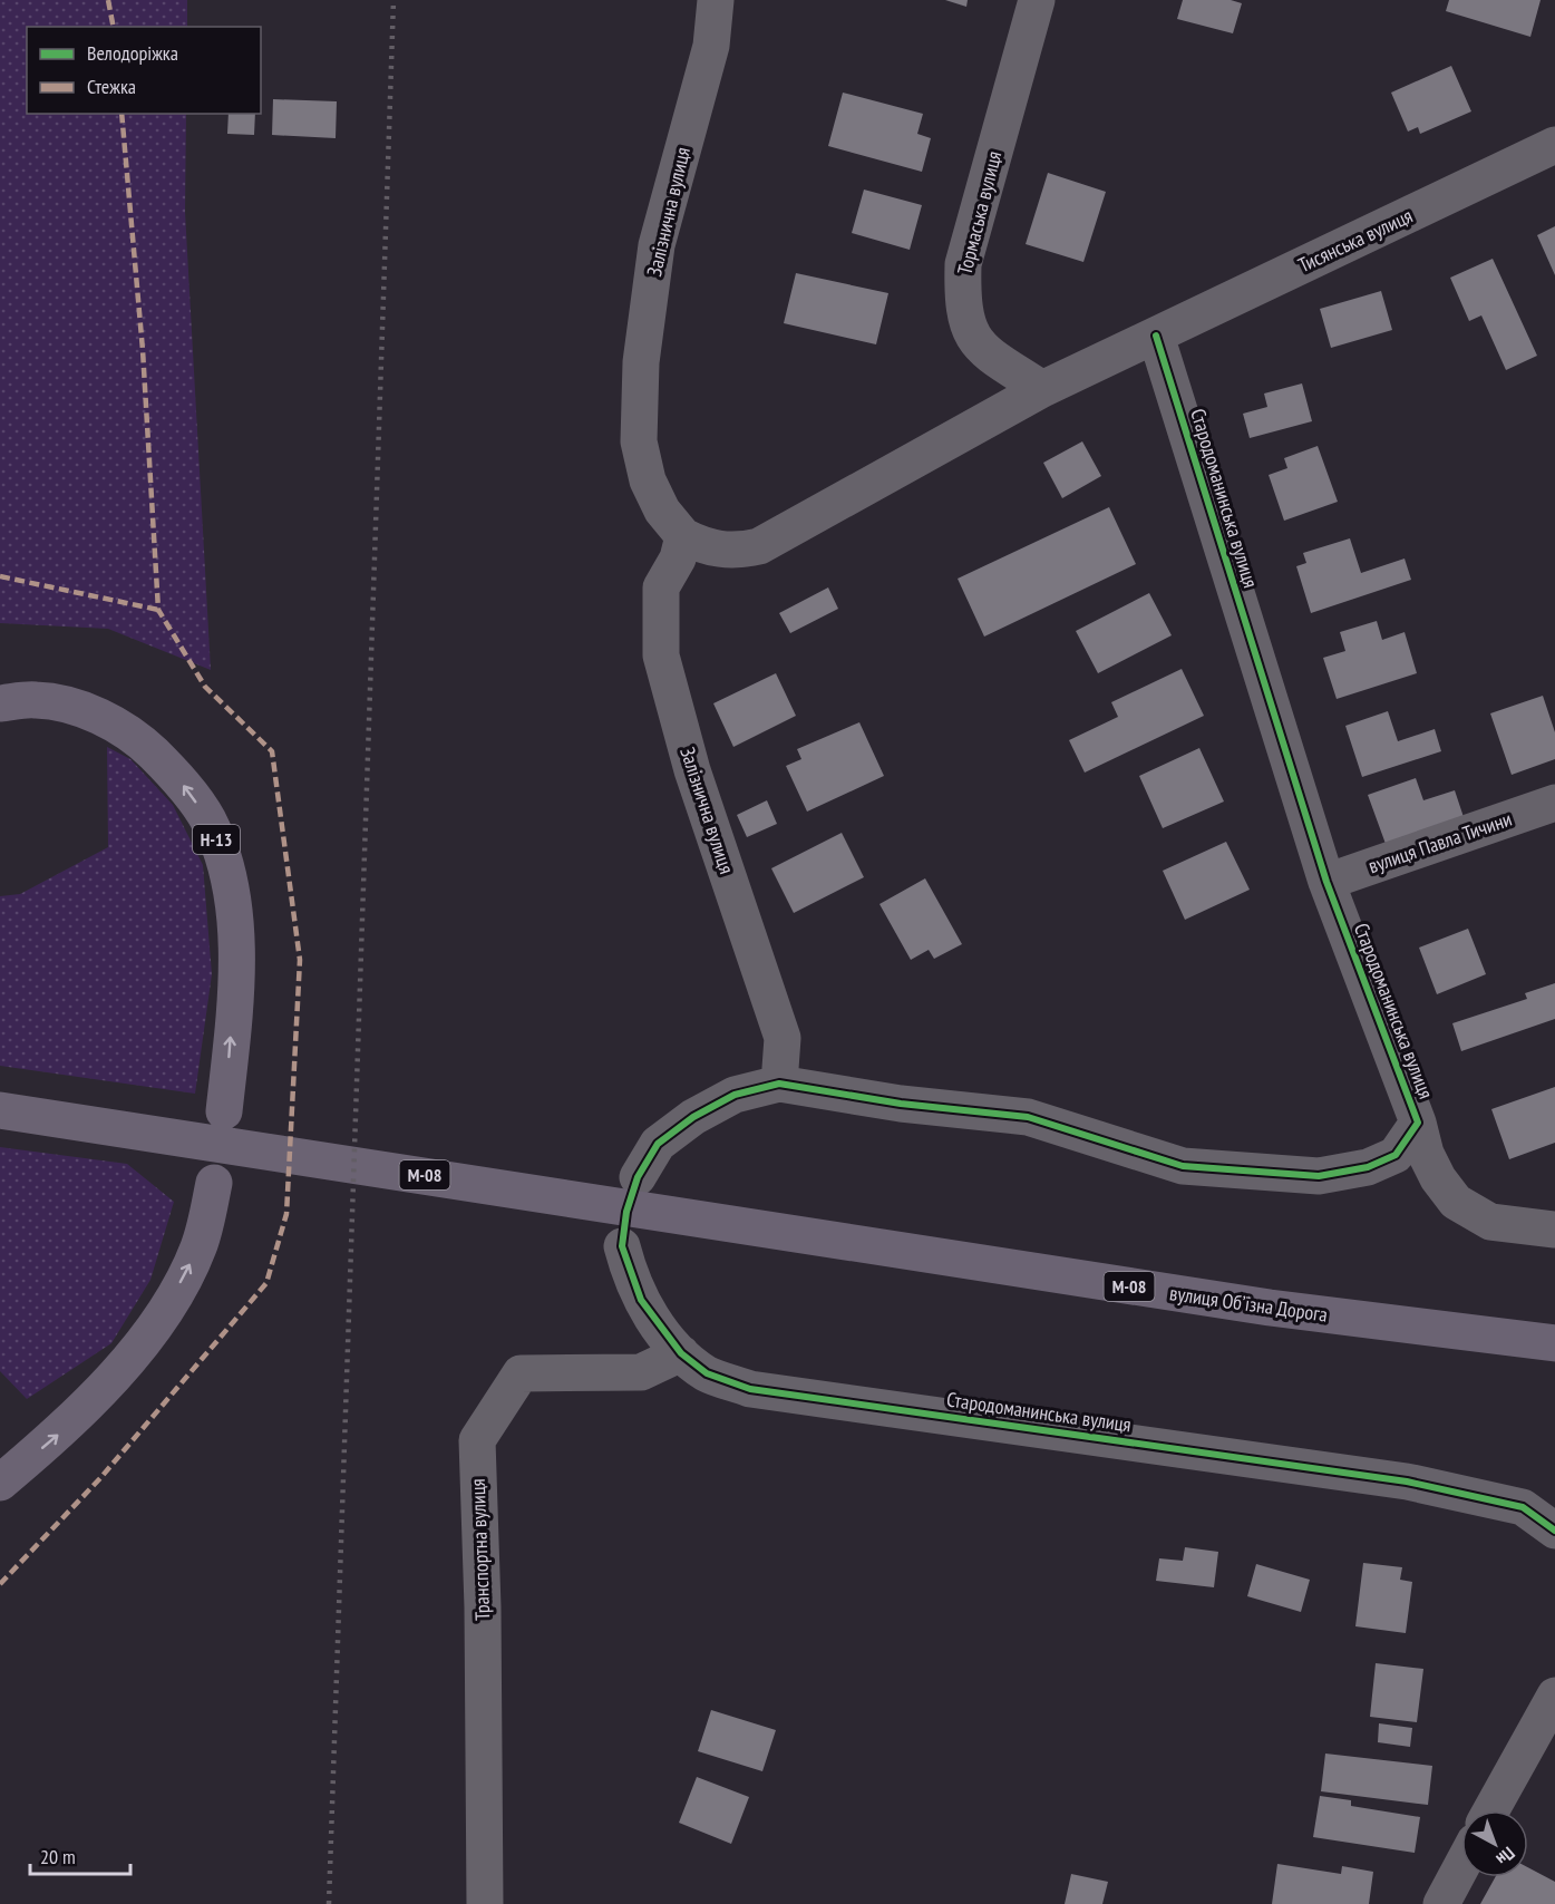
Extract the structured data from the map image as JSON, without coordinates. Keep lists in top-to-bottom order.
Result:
{
  "streets": {
    "highway": ["Н-13", "М-08", "вулиця Обʼїзна Дорога"],
    "street": [
      "Залізнична вулиця",
      "Тормаська вулиця",
      "Тисянська вулиця",
      "Стародоманинська вулиця",
      "вулиця Павла Тичини",
      "Транспортна вулиця"
    ]
  },
  "crossings": [
    ["Залізнична вулиця", "Тормаська вулиця"],
    ["Залізнична вулиця", "Стародоманинська вулиця"],
    ["Тисянська вулиця", "Стародоманинська вулиця"],
    ["Стародоманинська вулиця", "вулиця Павла Тичини"],
    ["Стародоманинська вулиця", "Транспортна вулиця"]
  ],
  "legend": ["Велодоріжка", "Стежка"],
  "scale_bar": "20 m",
  "north": "bottom right"
}
